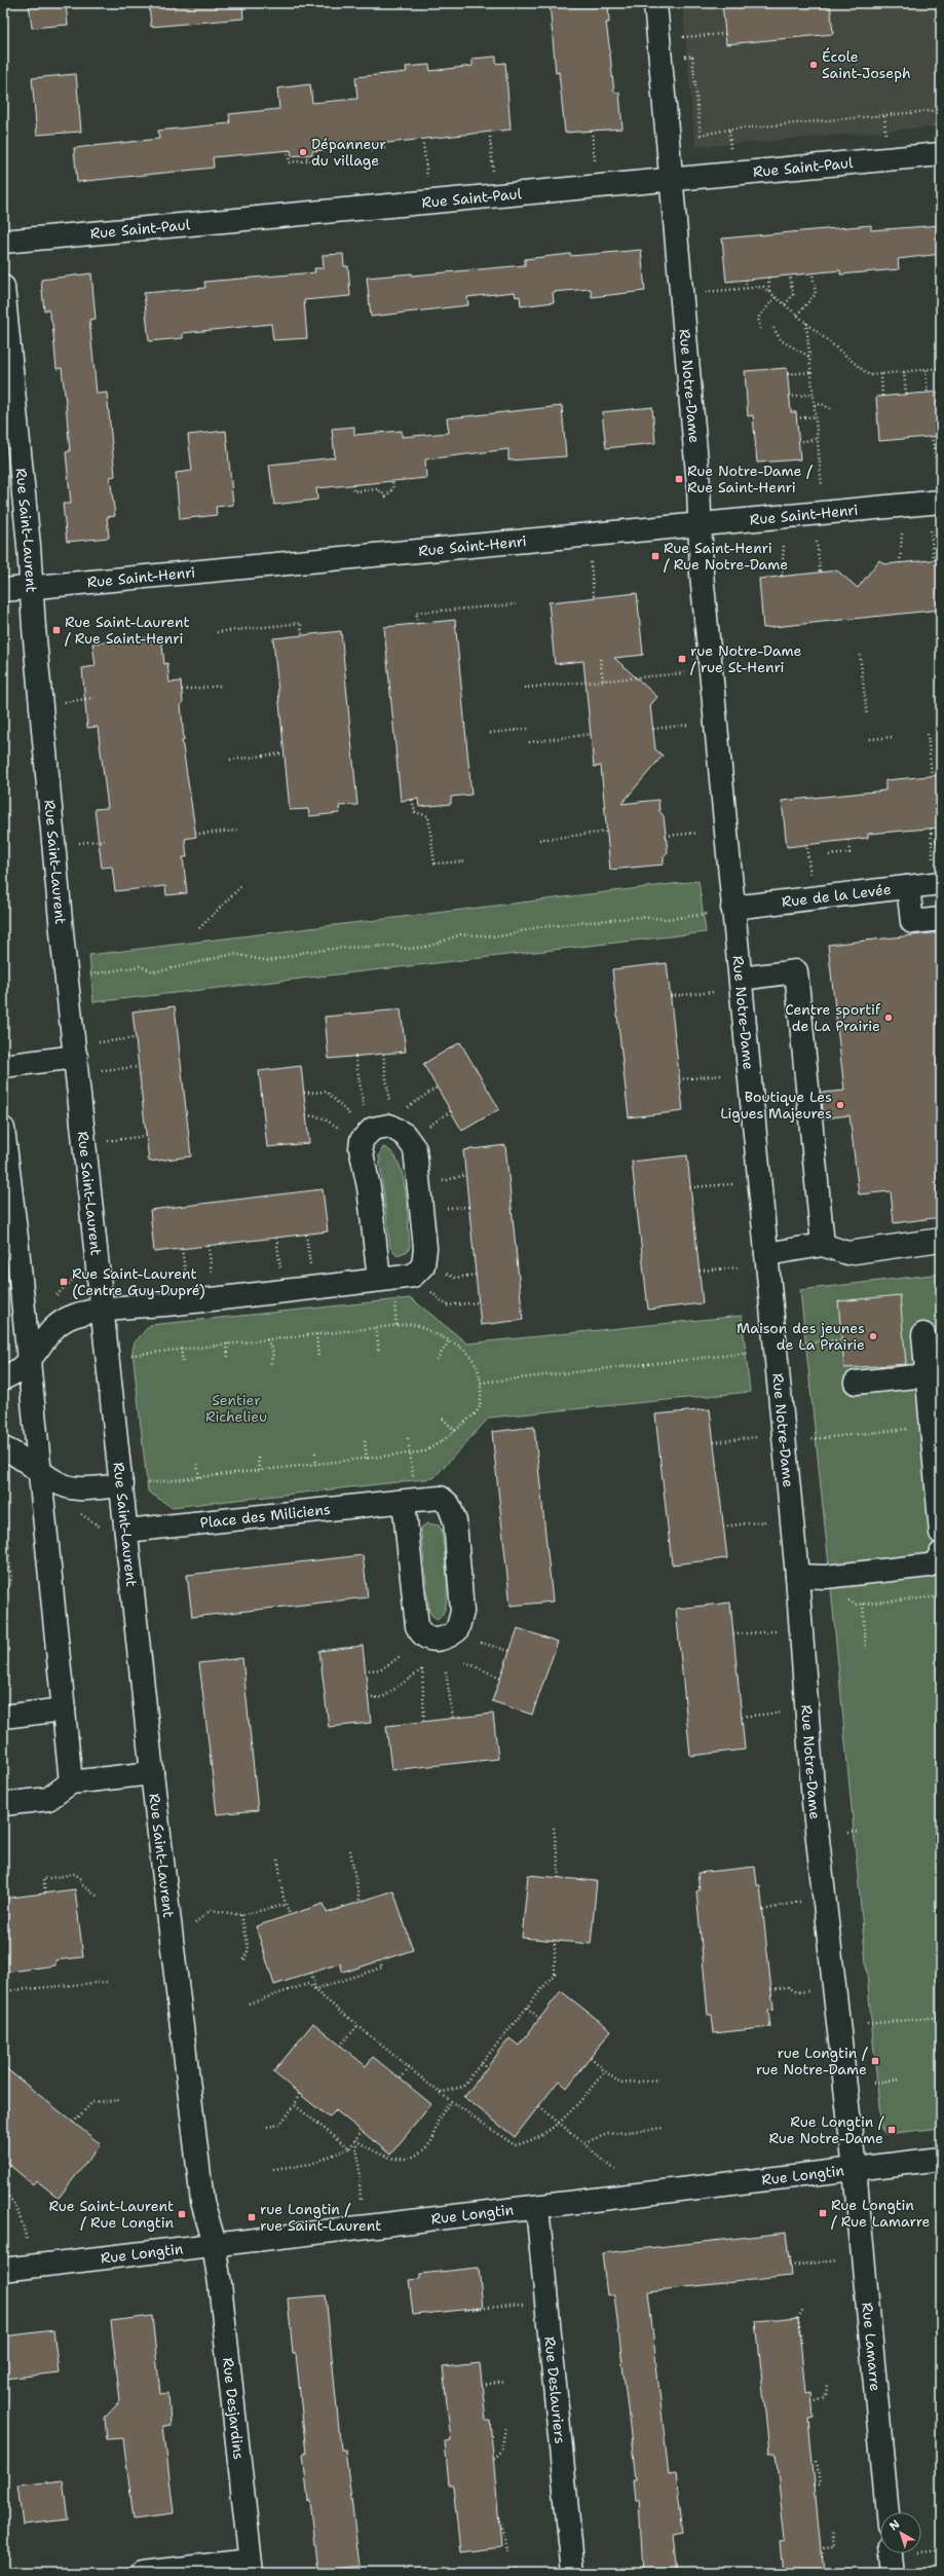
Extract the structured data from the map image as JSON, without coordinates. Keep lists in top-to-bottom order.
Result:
{
  "streets": {
    "street": [
      "Rue Saint-Paul",
      "Rue Notre-Dame",
      "Rue Saint-Henri",
      "Rue Saint-Laurent",
      "Rue de la Levée",
      "Place des Miliciens",
      "Rue Longtin",
      "Rue Lamarre",
      "Rue Deslauriers",
      "Rue Desjardins"
    ]
  },
  "crossings": [
    ["Rue Saint-Paul", "Rue Notre-Dame"],
    ["Rue Notre-Dame", "Rue Saint-Henri"],
    ["Rue Notre-Dame", "Rue de la Levée"],
    ["Rue Notre-Dame", "Rue Longtin"],
    ["Rue Notre-Dame", "Rue Lamarre"],
    ["Rue Saint-Henri", "Rue Saint-Laurent"],
    ["Rue Saint-Laurent", "Place des Miliciens"],
    ["Rue Saint-Laurent", "Rue Longtin"],
    ["Rue Saint-Laurent", "Rue Desjardins"],
    ["Rue Longtin", "Rue Lamarre"],
    ["Rue Longtin", "Rue Deslauriers"],
    ["Rue Longtin", "Rue Desjardins"]
  ],
  "parks": ["Sentier Richelieu"],
  "places": {
    "other": [
      "École Saint-Joseph",
      "Dépanneur du village",
      "Centre sportif de La Prairie",
      "Boutique Les Ligues Majeures",
      "Maison des jeunes de La Prairie"
    ],
    "transit": [
      "Rue Notre-Dame / Rue Saint-Henri",
      "Rue Saint-Henri / Rue Notre-Dame",
      "Rue Saint-Laurent / Rue Saint-Henri",
      "rue Notre-Dame / rue St-Henri",
      "Rue Saint-Laurent (Centre Guy-Dupré)",
      "rue Longtin / rue Notre-Dame",
      "Rue Longtin / Rue Notre-Dame",
      "Rue Longtin / Rue Lamarre",
      "Rue Saint-Laurent / Rue Longtin",
      "rue Longtin / rue Saint-Laurent"
    ]
  },
  "north": "top left"
}
